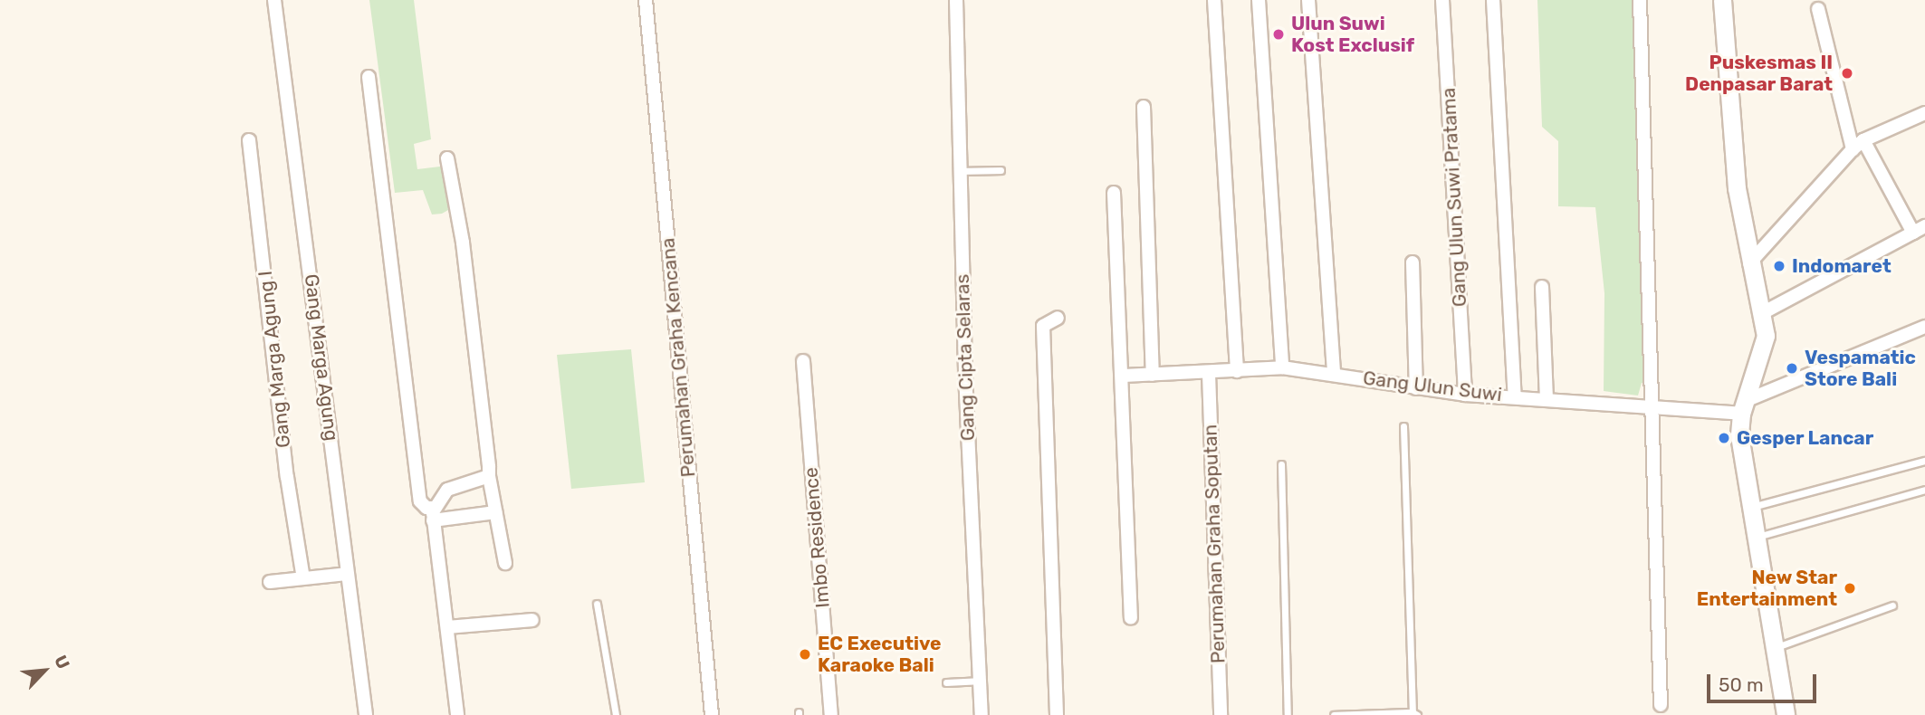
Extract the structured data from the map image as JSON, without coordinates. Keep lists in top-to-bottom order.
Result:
{
  "streets": {
    "street": [
      "Gang Ulun Suwi Pratama",
      "Gang Marga Agung",
      "Perumahan Graha Kencana",
      "Gang Cipta Selaras",
      "Gang Marga Agung I",
      "Gang Ulun Suwi",
      "Imbo Residence",
      "Perumahan Graha Soputan"
    ]
  },
  "crossings": [
    ["Gang Ulun Suwi Pratama", "Gang Ulun Suwi"],
    ["Gang Ulun Suwi", "Perumahan Graha Soputan"]
  ],
  "places": [
    "Ulun Suwi Kost Exclusif",
    "Puskesmas II Denpasar Barat",
    "Indomaret",
    "Vespamatic Store Bali",
    "Gesper Lancar",
    "New Star Entertainment",
    "EC Executive Karaoke Bali"
  ],
  "scale_bar": "50 m",
  "north": "top right"
}
